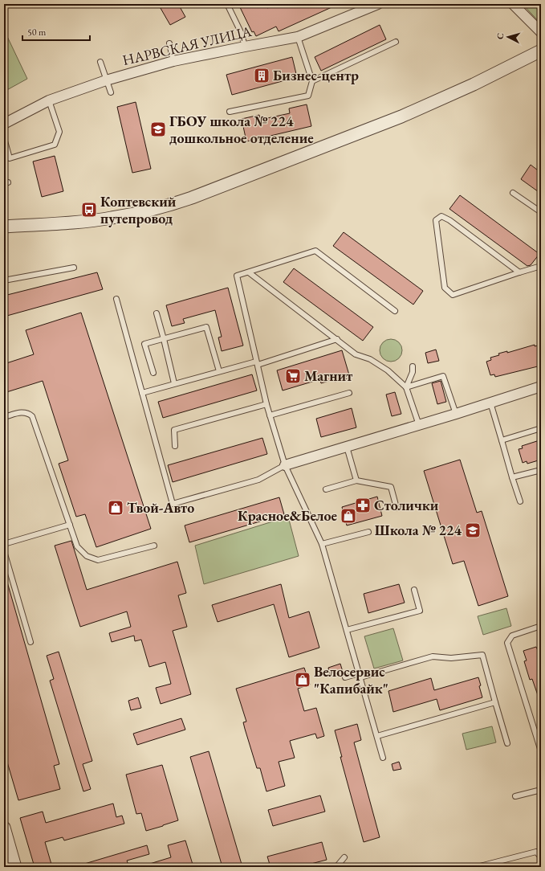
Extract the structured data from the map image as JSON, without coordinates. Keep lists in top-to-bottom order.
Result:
{
  "streets": {
    "street": ["НАРВСКАЯ УЛИЦА"]
  },
  "places": {
    "building": ["Бизнес-центр"],
    "school or university": ["ГБОУ школа № 224 дошкольное отделение", "Школа № 224"],
    "bus stop": ["Коптевский путепровод"],
    "supermarket": ["Магнит"],
    "pharmacy": ["Столички"],
    "shop": ["Твой-Авто", "Красное&Белое", "Велосервис \"Капибайк\""]
  },
  "scale_bar": "50 m",
  "north": "left"
}
